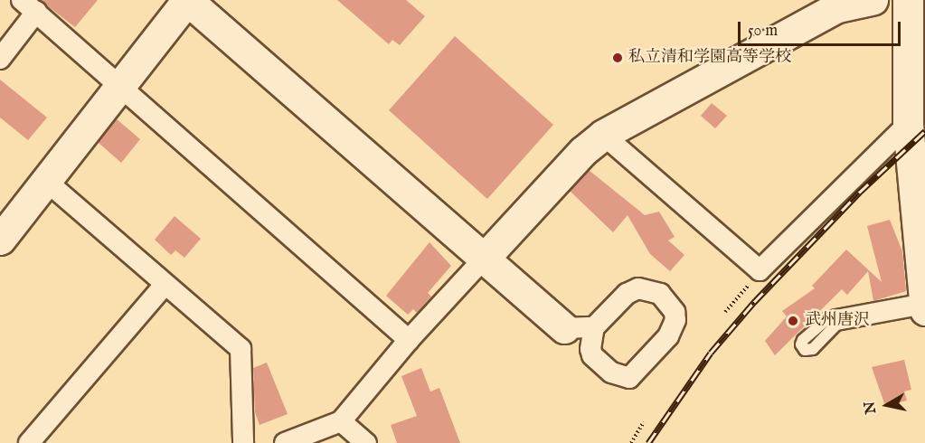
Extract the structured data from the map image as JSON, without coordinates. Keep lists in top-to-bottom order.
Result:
{
  "places": ["私立清和学園高等学校", "武州唐沢"],
  "scale_bar": "50 m",
  "north": "left"
}
